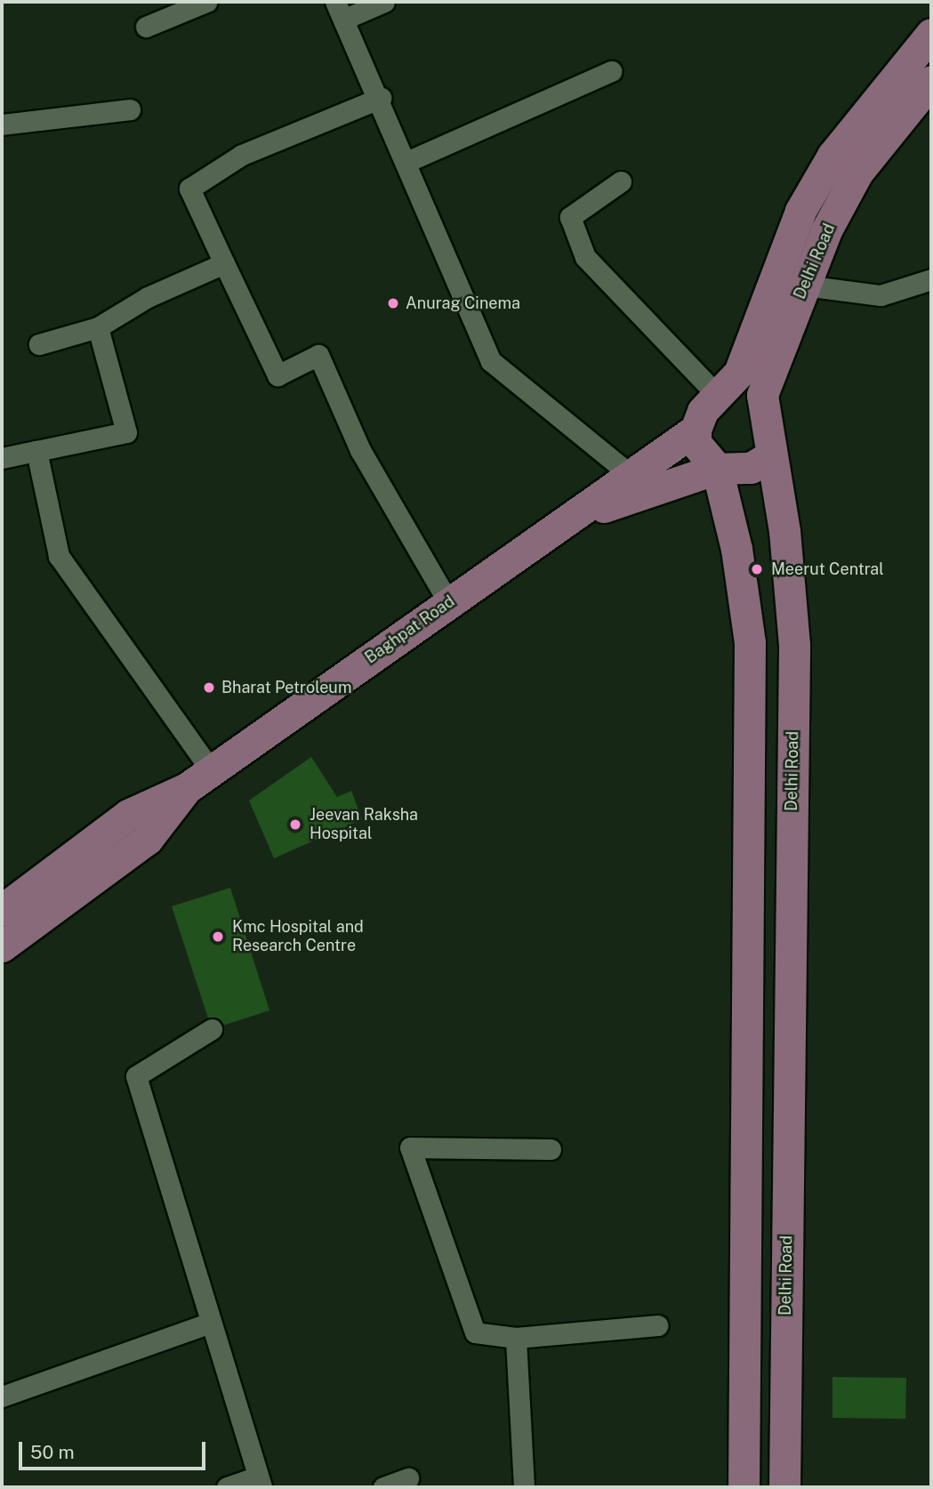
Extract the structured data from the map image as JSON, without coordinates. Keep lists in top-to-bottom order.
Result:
{
  "streets": {
    "main road": ["Delhi Road", "Baghpat Road"]
  },
  "crossings": [
    ["Delhi Road", "Baghpat Road"]
  ],
  "places": [
    "Anurag Cinema",
    "Meerut Central",
    "Bharat Petroleum",
    "Jeevan Raksha Hospital",
    "Kmc Hospital and Research Centre"
  ],
  "scale_bar": "50 m"
}
